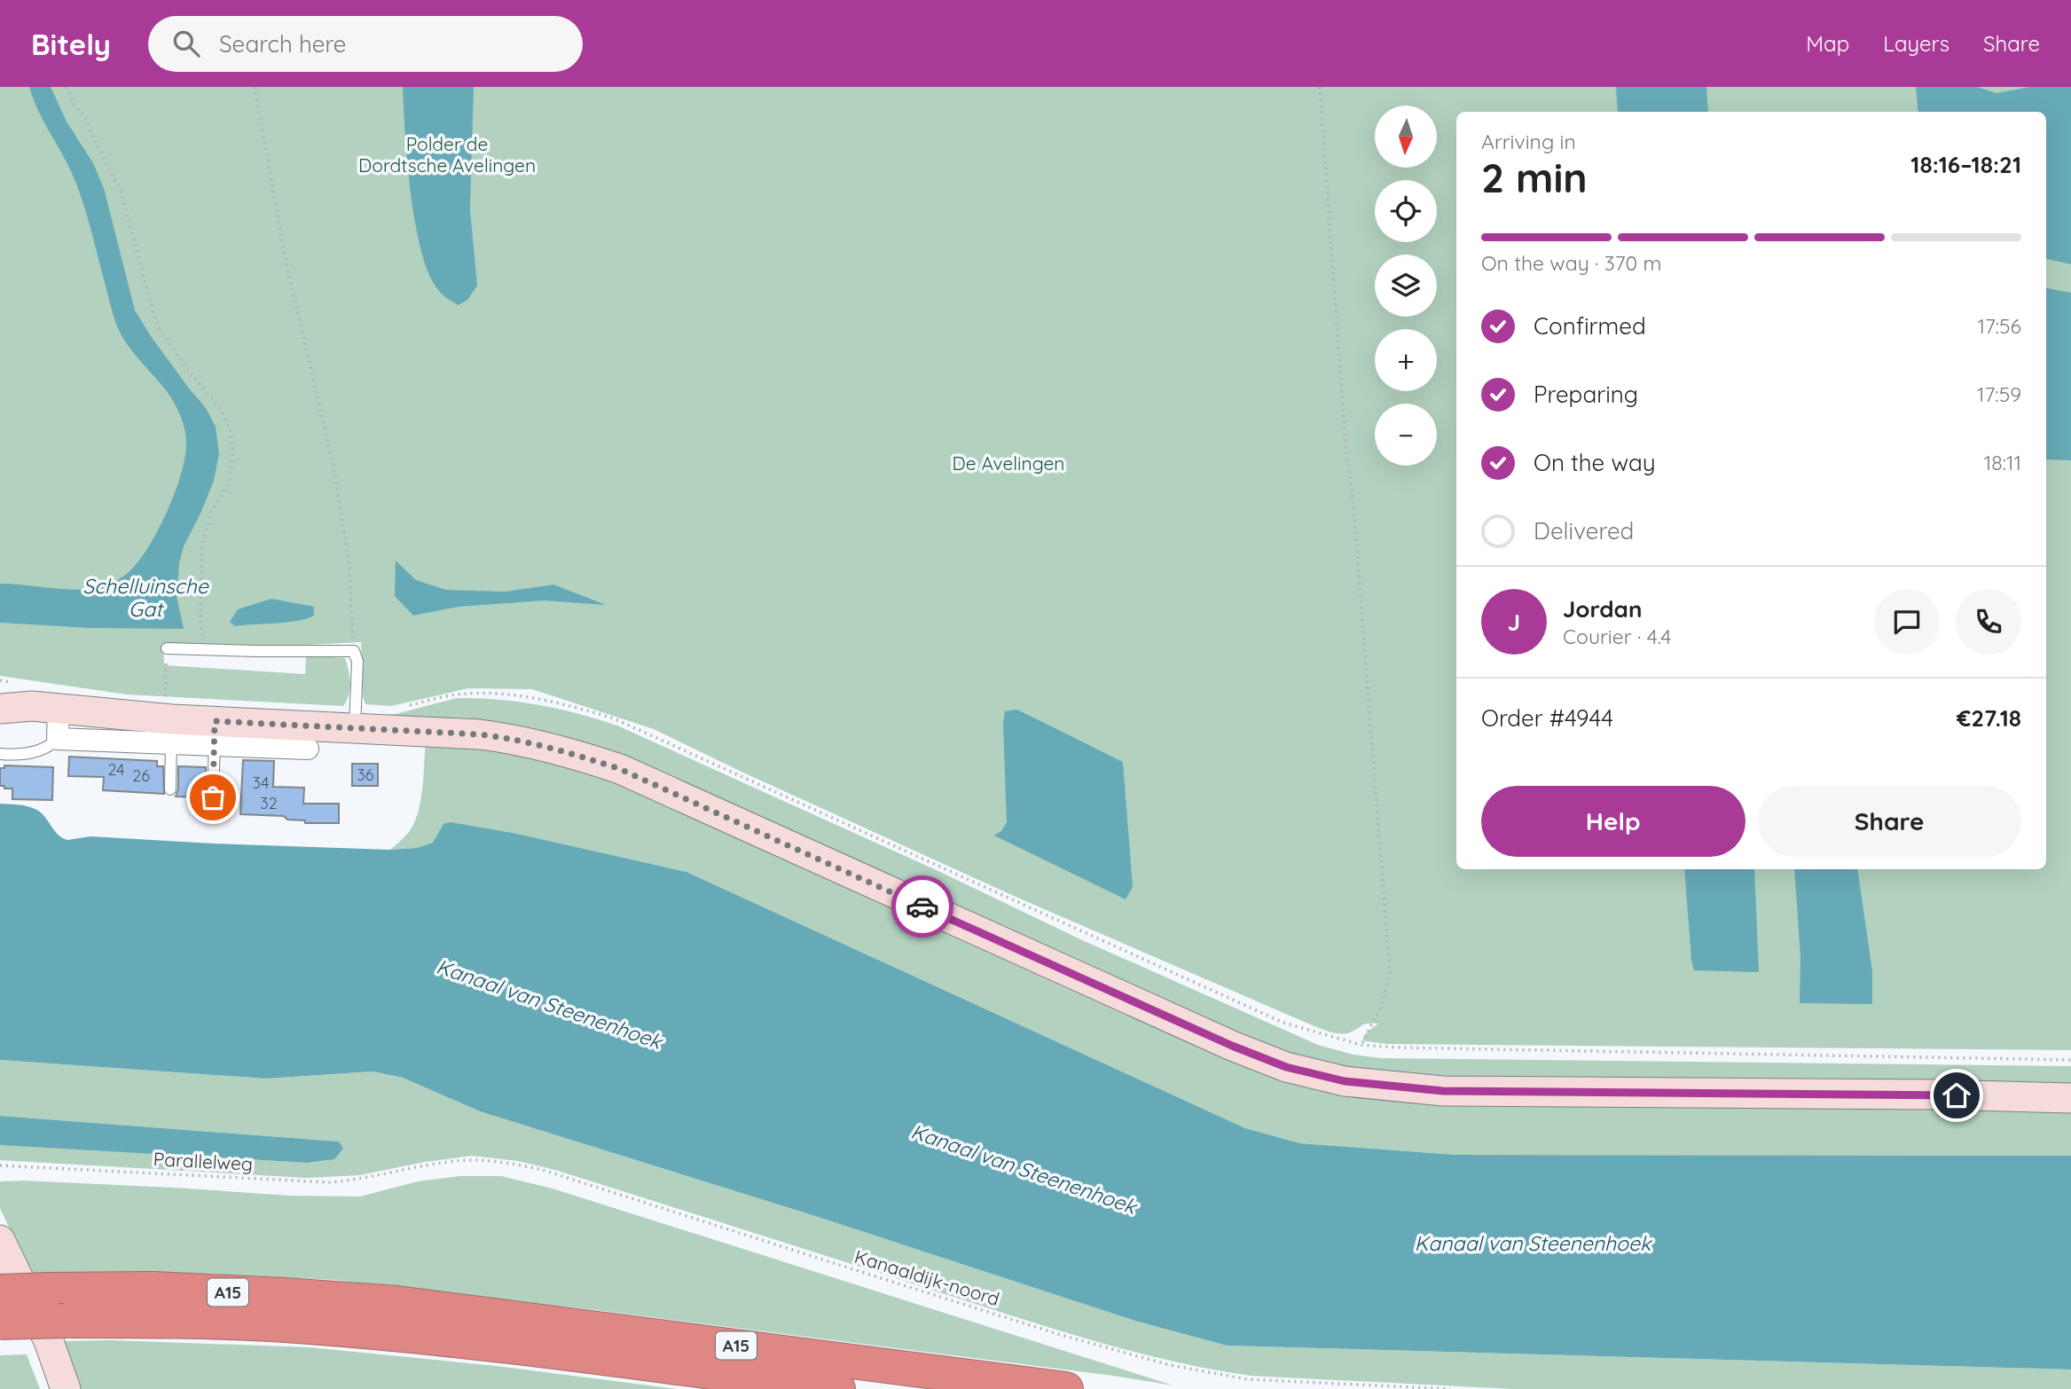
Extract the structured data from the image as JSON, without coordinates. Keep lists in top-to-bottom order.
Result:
{
  "streets": {
    "highway": ["A15"],
    "path": ["Parallelweg", "Kanaaldijk-noord"]
  },
  "crossings": [
    ["Parallelweg", "Kanaaldijk-noord"]
  ],
  "water": ["Schelluinsche Gat", "Kanaal van Steenenhoek"],
  "parks": ["Polder de Dordtsche Avelingen", "De Avelingen"],
  "house_numbers": [
    "24",
    "36",
    "26",
    "34",
    "32"
  ],
  "north": "bottom",
  "page": {
    "header": "Bitely",
    "search": "Search here",
    "nav": ["Map", "Layers", "Share"],
    "map_buttons": ["+", "−"],
    "heading": ["2 min", "Arriving in", "18:16–18:21"],
    "panel": [
      "Jordan",
      "Courier · 4.4",
      "Order #4944",
      "€27.18"
    ],
    "bar": "On the way · 370 m",
    "list": [
      ["Confirmed", "17:56"],
      ["Preparing", "17:59"],
      ["On the way", "18:11"],
      "Delivered"
    ],
    "round": "J",
    "buttons": ["Help", "Share"]
  }
}
